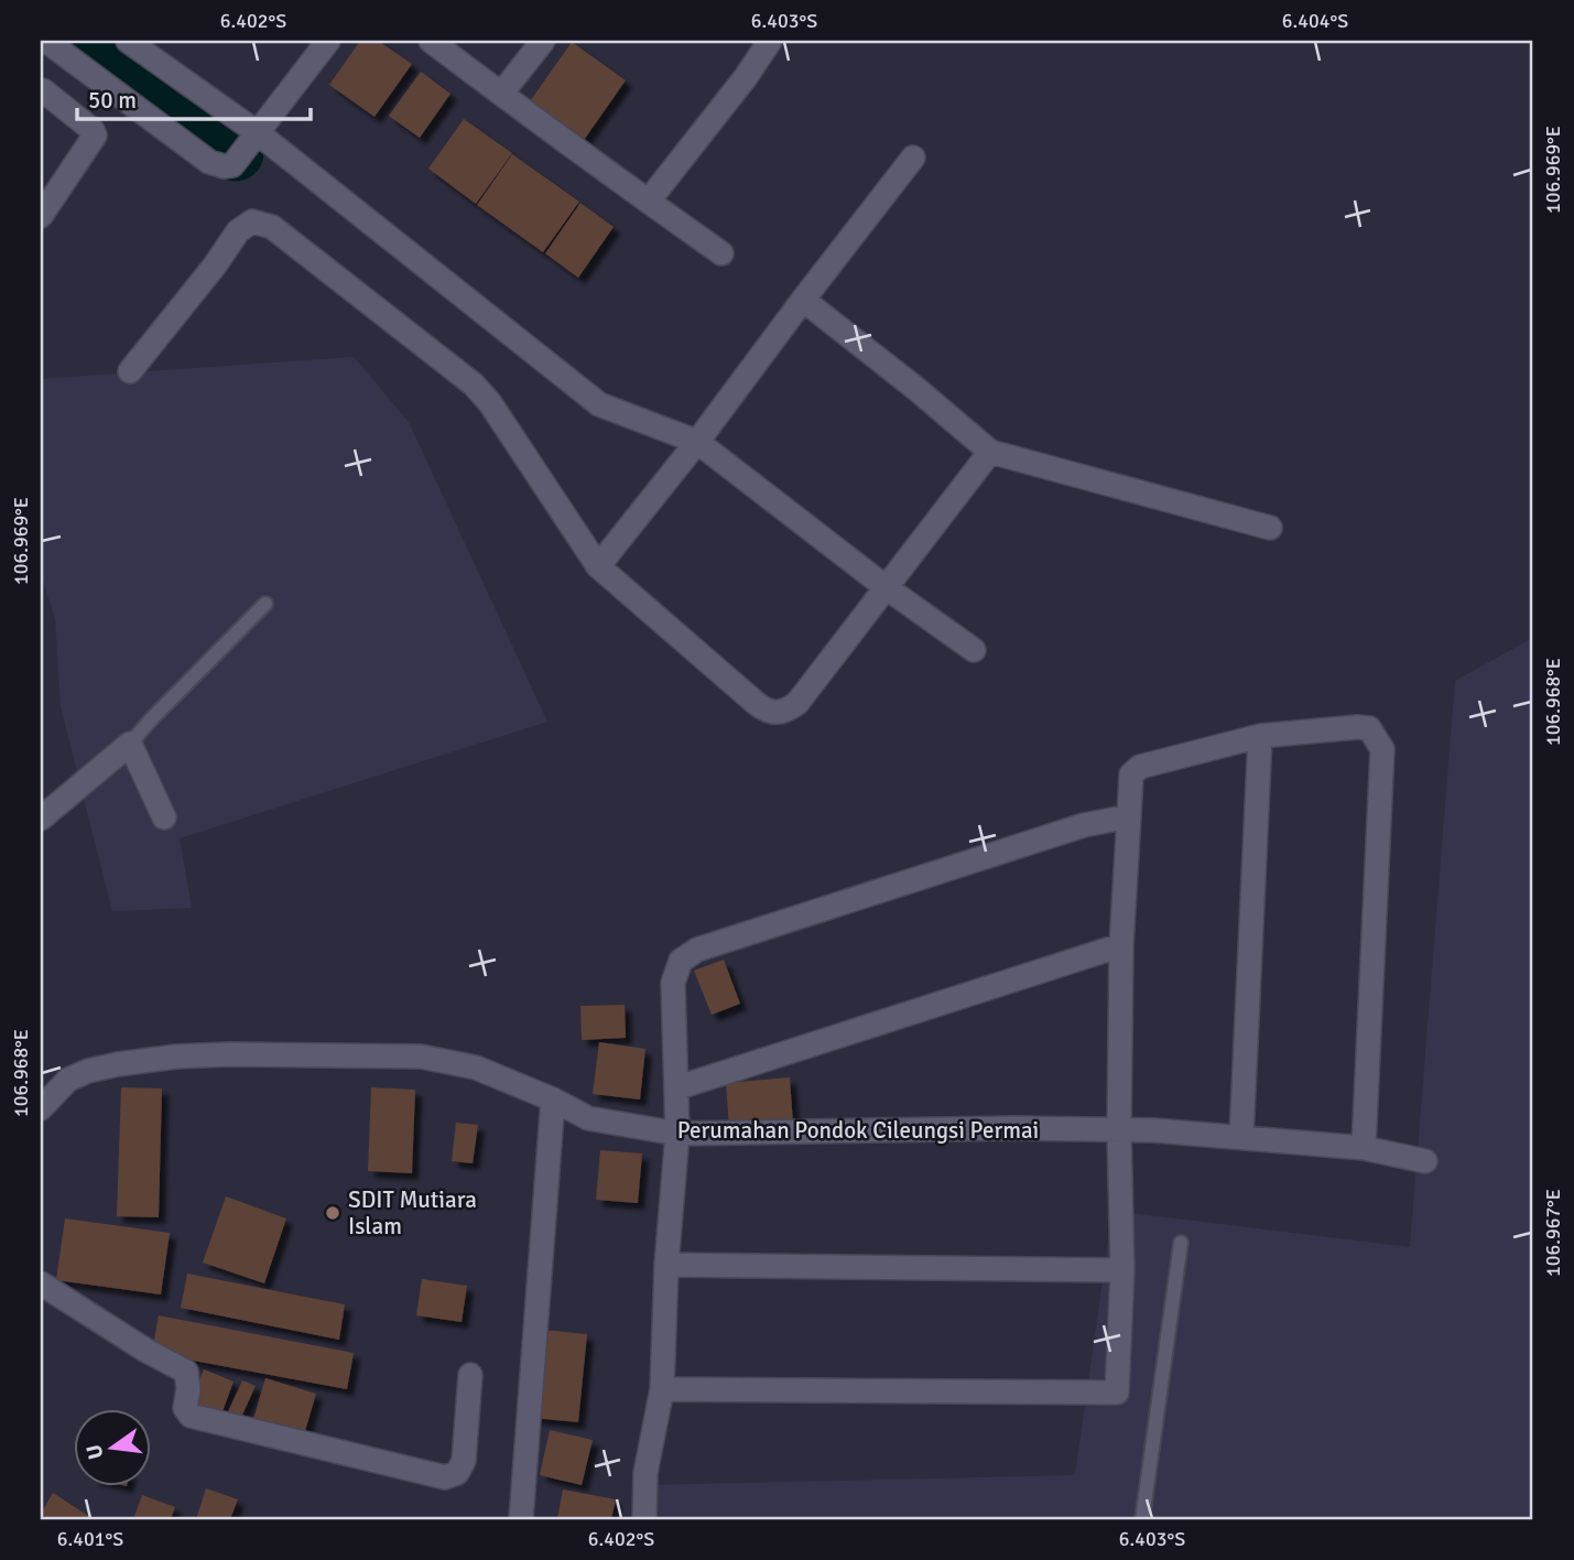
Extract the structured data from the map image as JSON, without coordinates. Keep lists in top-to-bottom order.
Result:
{
  "streets": {
    "street": ["Perumahan Pondok Cileungsi Permai"]
  },
  "places": ["SDIT Mutiara Islam"],
  "scale_bar": "50 m",
  "north": "left",
  "coordinates": [
    "6.402°S",
    "6.403°S",
    "6.404°S",
    "106.969°E",
    "106.968°E",
    "106.967°E",
    "6.401°S"
  ]
}
